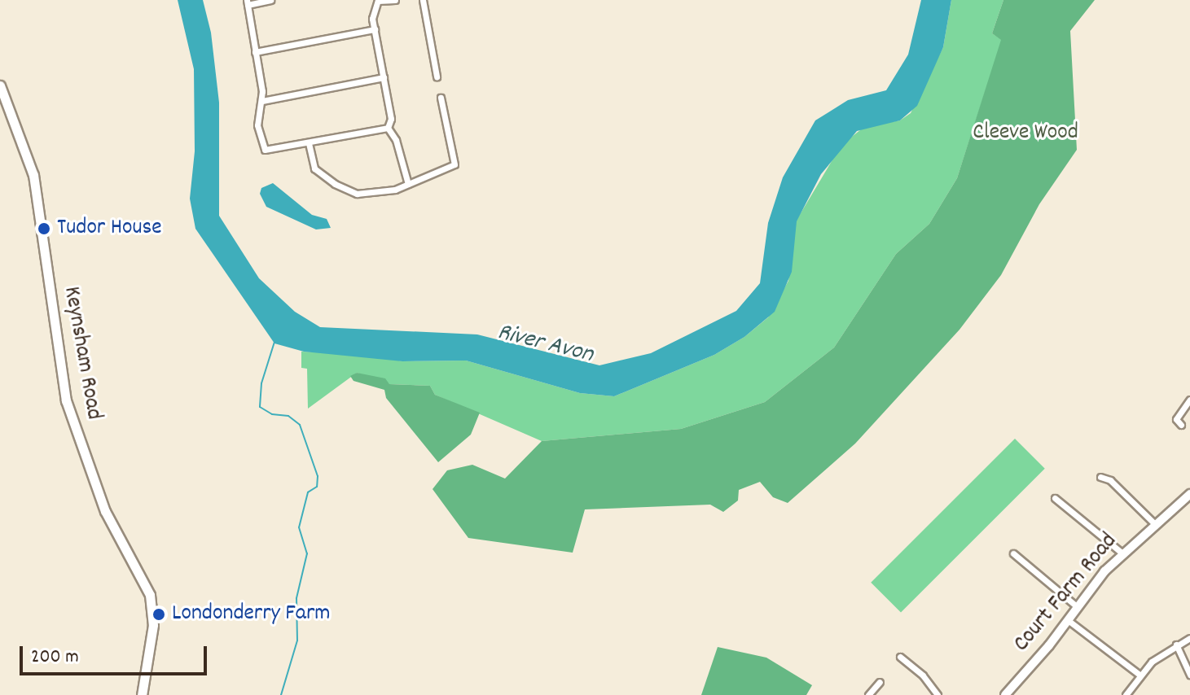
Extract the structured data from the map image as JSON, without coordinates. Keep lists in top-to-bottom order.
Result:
{
  "streets": {
    "main road": ["Keynsham Road"],
    "street": ["Court Farm Road"]
  },
  "water": ["River Avon"],
  "parks": ["Cleeve Wood"],
  "places": ["Tudor House", "Londonderry Farm"],
  "scale_bar": "200 m"
}
